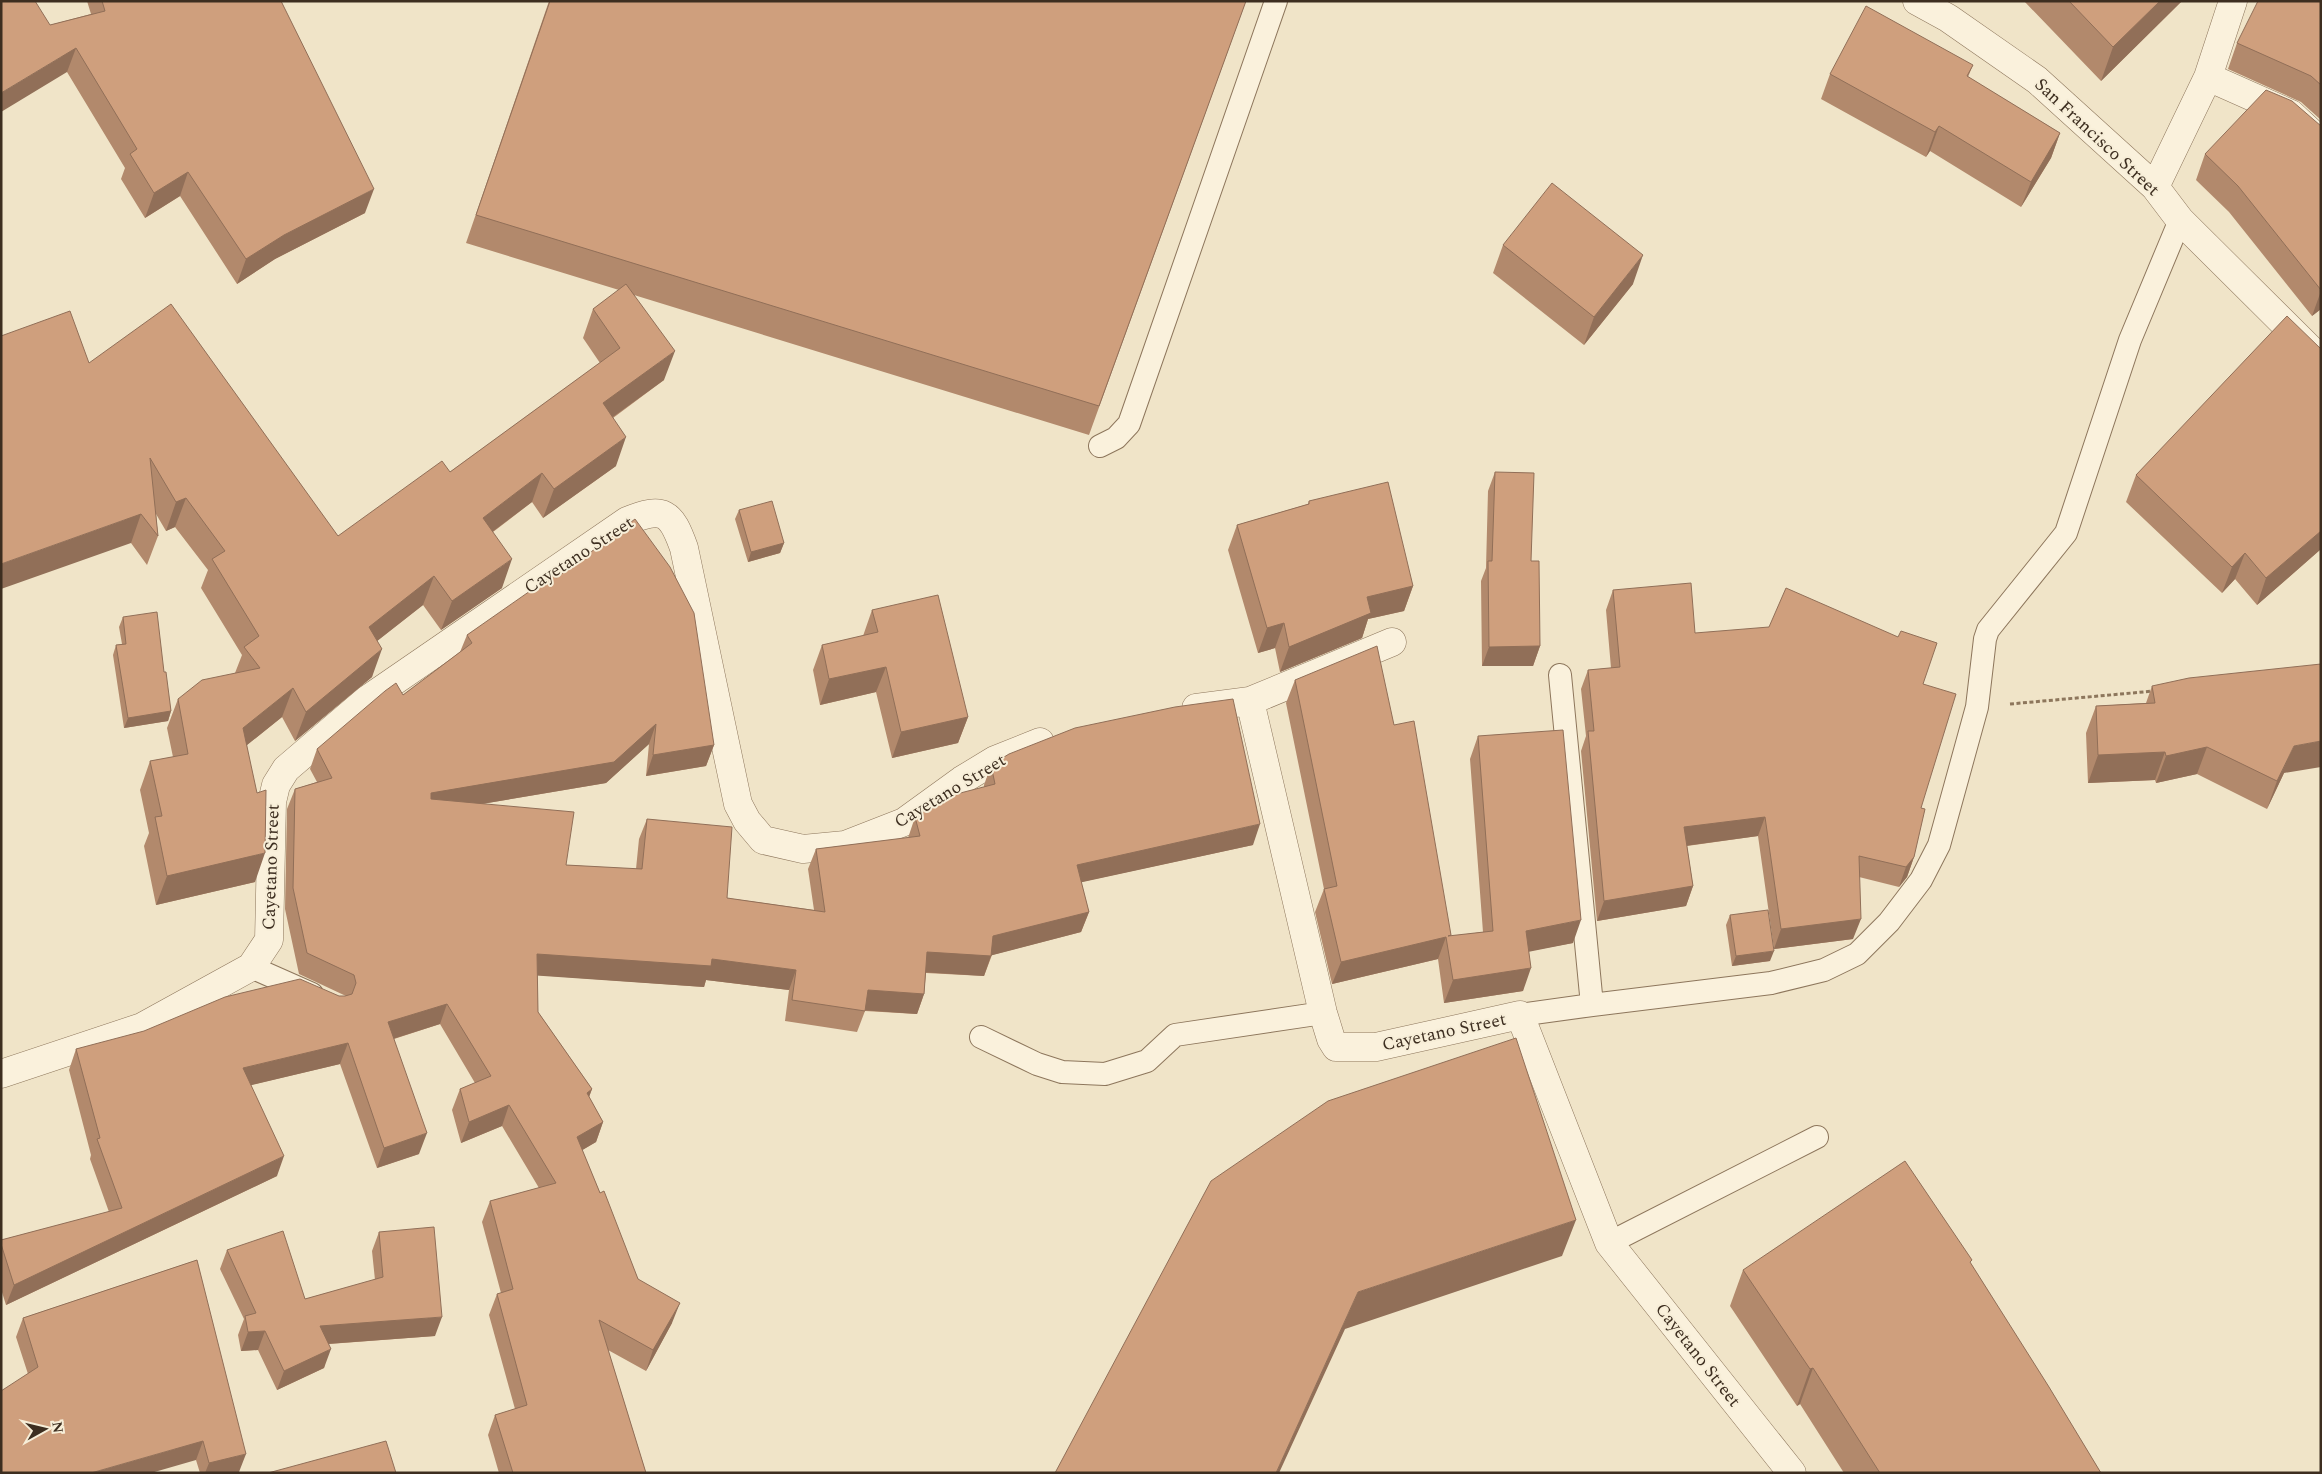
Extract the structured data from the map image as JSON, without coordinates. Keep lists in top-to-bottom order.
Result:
{
  "streets": {
    "street": ["San Francisco Street", "Cayetano Street"]
  },
  "north": "right"
}
